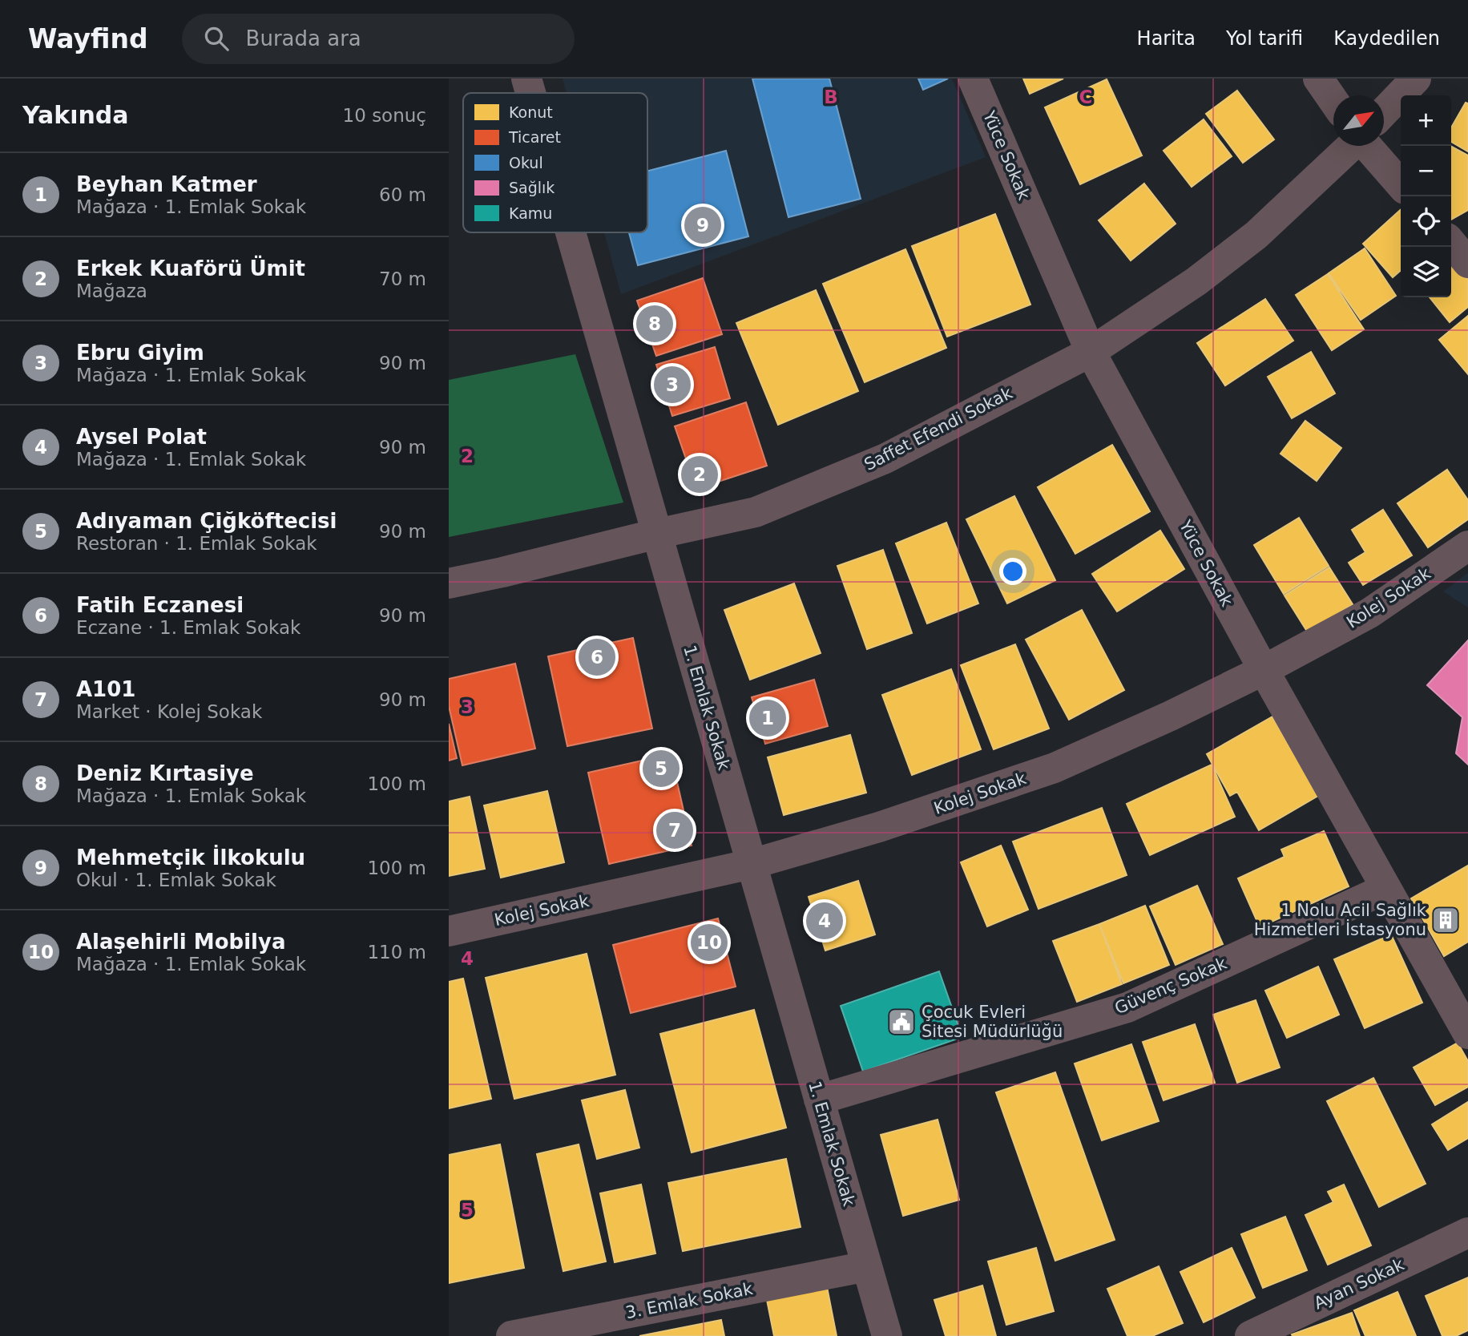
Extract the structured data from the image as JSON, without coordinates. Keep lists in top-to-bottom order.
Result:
{
  "streets": {
    "street": [
      "Yüce Sokak",
      "Saffet Efendi Sokak",
      "Kolej Sokak",
      "1. Emlak Sokak",
      "Güvenç Sokak",
      "Ayan Sokak",
      "3. Emlak Sokak"
    ]
  },
  "crossings": [
    ["Yüce Sokak", "Saffet Efendi Sokak"],
    ["Yüce Sokak", "Kolej Sokak"],
    ["Yüce Sokak", "Güvenç Sokak"],
    ["Saffet Efendi Sokak", "1. Emlak Sokak"],
    ["Kolej Sokak", "1. Emlak Sokak"],
    ["1. Emlak Sokak", "Güvenç Sokak"],
    ["1. Emlak Sokak", "3. Emlak Sokak"]
  ],
  "places": {
    "building": ["1 Nolu Acil Sağlık Hizmetleri İstasyonu"],
    "public building": ["Çocuk Evleri Sitesi Müdürlüğü"]
  },
  "legend": [
    "Konut",
    "Ticaret",
    "Okul",
    "Sağlık",
    "Kamu"
  ],
  "north": "top right",
  "page": {
    "header": "Wayfind",
    "search": "Burada ara",
    "nav": ["Harita", "Yol tarifi", "Kaydedilen"],
    "heading": ["Yakında", "10 sonuç"],
    "map_buttons": ["+", "−"],
    "list": [
      {
        "mark": "1",
        "name": "Beyhan Katmer",
        "note": "Mağaza · 1. Emlak Sokak",
        "value": "60 m"
      },
      {
        "mark": "2",
        "name": "Erkek Kuaförü Ümit",
        "note": "Mağaza",
        "value": "70 m"
      },
      {
        "mark": "3",
        "name": "Ebru Giyim",
        "note": "Mağaza · 1. Emlak Sokak",
        "value": "90 m"
      },
      {
        "mark": "4",
        "name": "Aysel Polat",
        "note": "Mağaza · 1. Emlak Sokak",
        "value": "90 m"
      },
      {
        "mark": "5",
        "name": "Adıyaman Çiğköftecisi",
        "note": "Restoran · 1. Emlak Sokak",
        "value": "90 m"
      },
      {
        "mark": "6",
        "name": "Fatih Eczanesi",
        "note": "Eczane · 1. Emlak Sokak",
        "value": "90 m"
      },
      {
        "mark": "7",
        "name": "A101",
        "note": "Market · Kolej Sokak",
        "value": "90 m"
      },
      {
        "mark": "8",
        "name": "Deniz Kırtasiye",
        "note": "Mağaza · 1. Emlak Sokak",
        "value": "100 m"
      },
      {
        "mark": "9",
        "name": "Mehmetçik İlkokulu",
        "note": "Okul · 1. Emlak Sokak",
        "value": "100 m"
      },
      {
        "mark": "10",
        "name": "Alaşehirli Mobilya",
        "note": "Mağaza · 1. Emlak Sokak",
        "value": "110 m"
      }
    ],
    "pins": [
      "9",
      "8",
      "3",
      "2",
      "6",
      "1",
      "5",
      "7",
      "4",
      "10"
    ]
  },
  "grid": {
    "columns": ["B", "C"],
    "rows": [
      "2",
      "3",
      "4",
      "5"
    ]
  }
}
